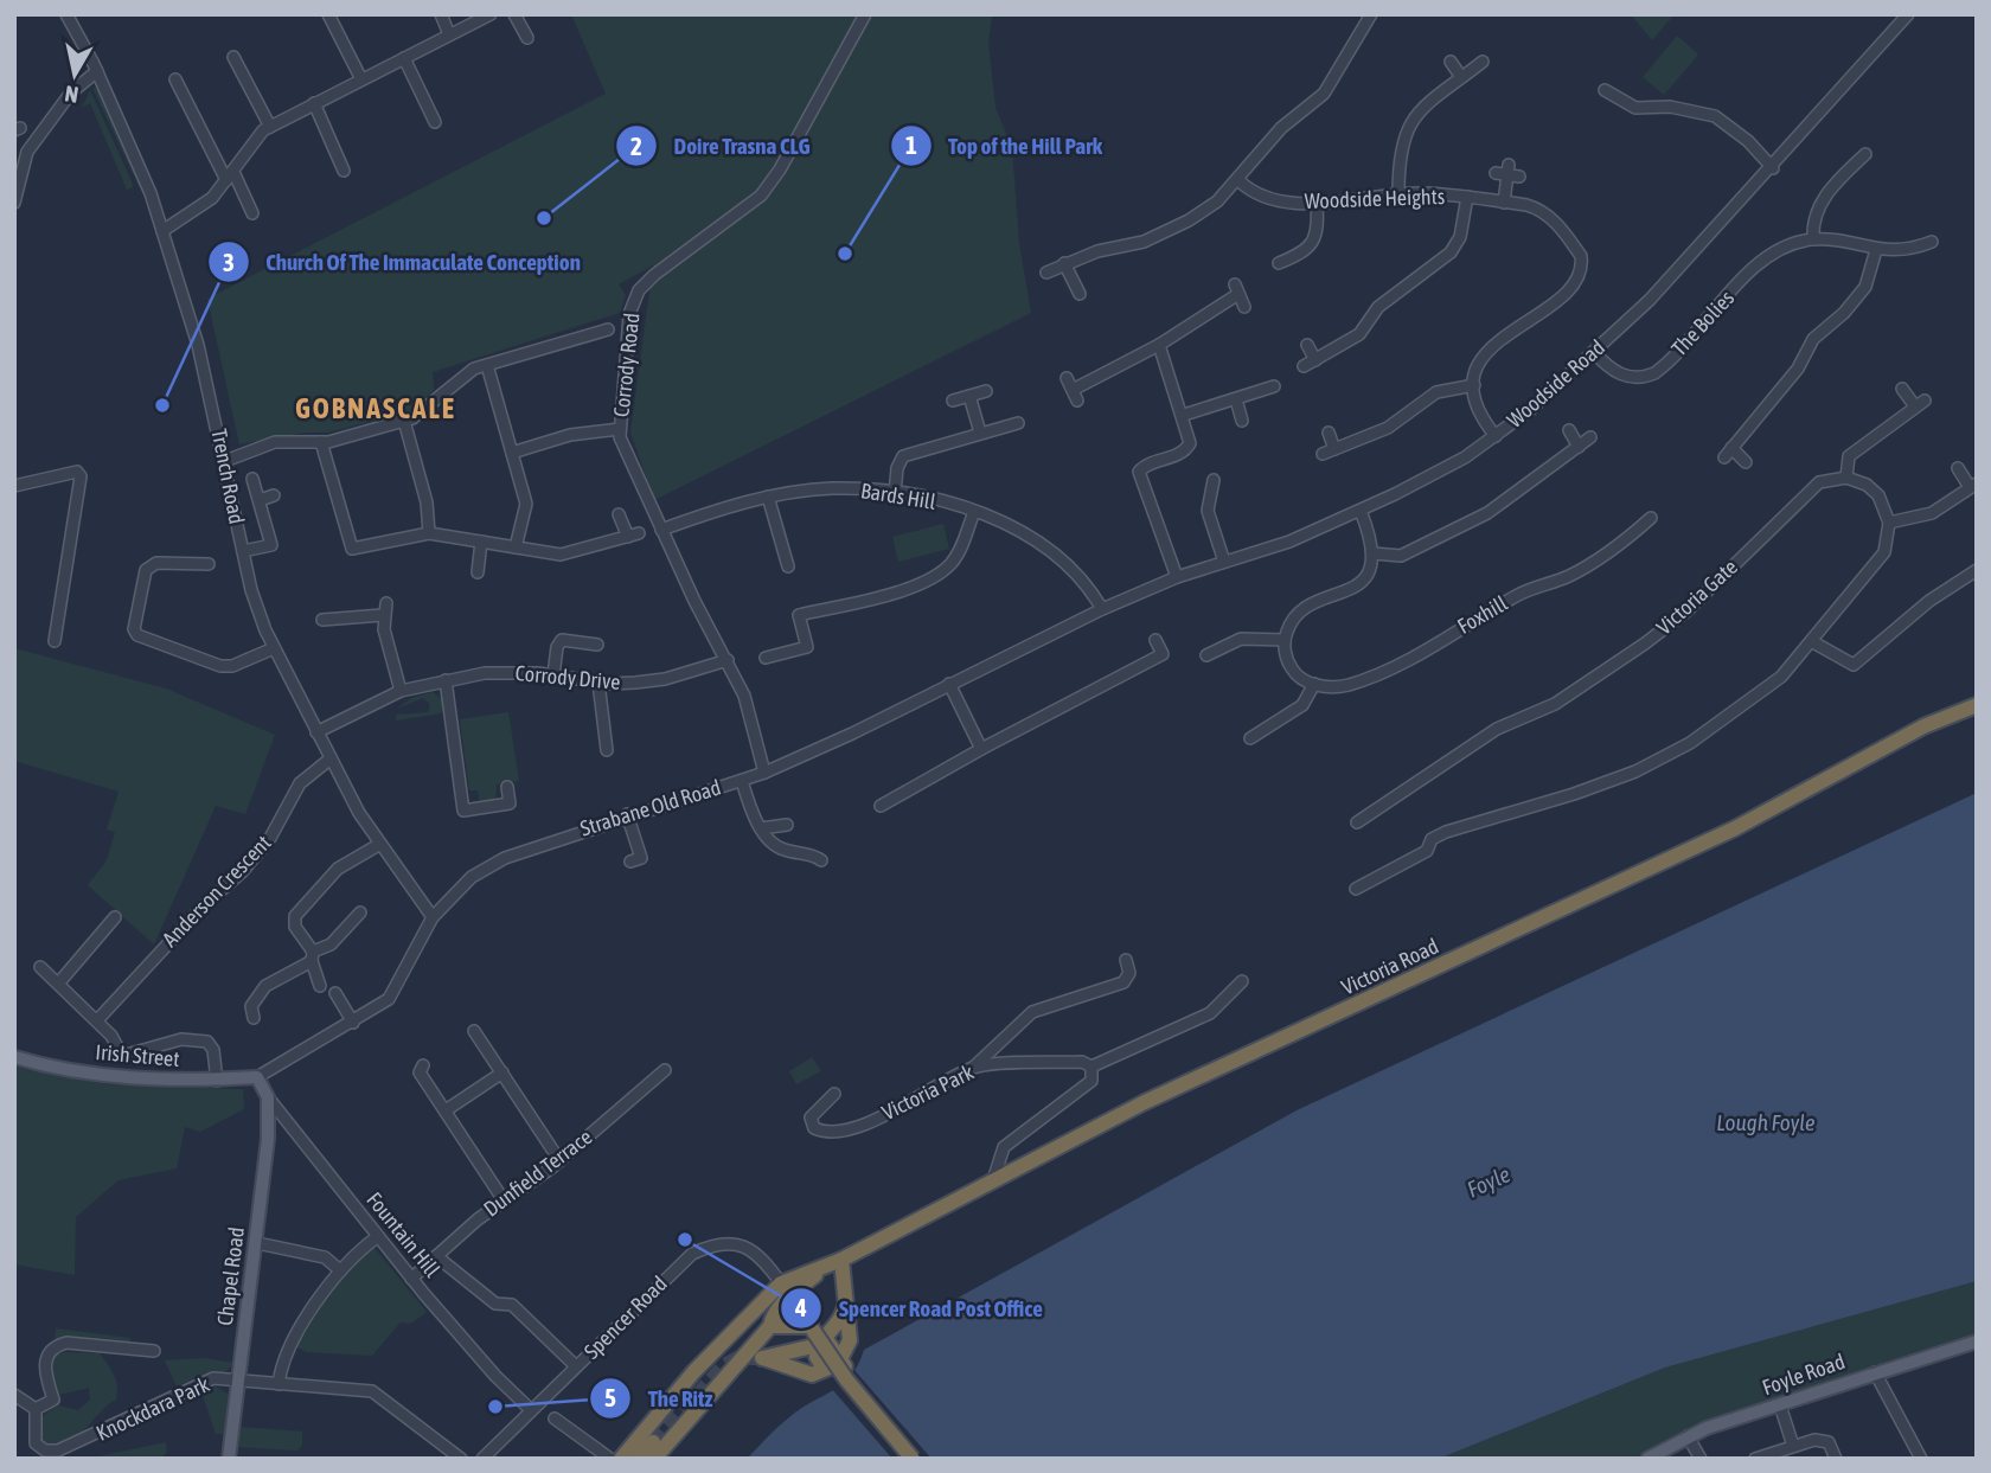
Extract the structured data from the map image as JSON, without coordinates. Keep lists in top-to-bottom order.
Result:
{
  "streets": {
    "highway": ["Victoria Road"],
    "main road": [
      "Irish Street",
      "Fountain Hill",
      "Chapel Road",
      "Foyle Road"
    ],
    "street": [
      "Woodside Heights",
      "The Bolies",
      "Corrody Road",
      "Woodside Road",
      "Trench Road",
      "Bards Hill",
      "Victoria Gate",
      "Foxhill",
      "Corrody Drive",
      "Strabane Old Road",
      "Anderson Crescent",
      "Victoria Park",
      "Dunfield Terrace",
      "Spencer Road",
      "Knockdara Park"
    ]
  },
  "crossings": [
    ["The Bolies", "Woodside Road"],
    ["Corrody Road", "Bards Hill"],
    ["Corrody Road", "Corrody Drive"],
    ["Corrody Road", "Strabane Old Road"],
    ["Woodside Road", "Bards Hill"],
    ["Woodside Road", "Strabane Old Road"],
    ["Trench Road", "Corrody Drive"],
    ["Trench Road", "Strabane Old Road"],
    ["Trench Road", "Anderson Crescent"],
    ["Bards Hill", "Strabane Old Road"],
    ["Strabane Old Road", "Irish Street"],
    ["Strabane Old Road", "Fountain Hill"],
    ["Victoria Road", "Spencer Road"],
    ["Irish Street", "Fountain Hill"],
    ["Dunfield Terrace", "Fountain Hill"],
    ["Fountain Hill", "Chapel Road"],
    ["Fountain Hill", "Spencer Road"],
    ["Chapel Road", "Knockdara Park"]
  ],
  "districts": ["GOBNASCALE"],
  "water": ["Lough Foyle", "Foyle"],
  "places": [
    "Doire Trasna CLG",
    "Top of the Hill Park",
    "Church Of The Immaculate Conception",
    "Spencer Road Post Office",
    "The Ritz"
  ],
  "north": "bottom"
}
